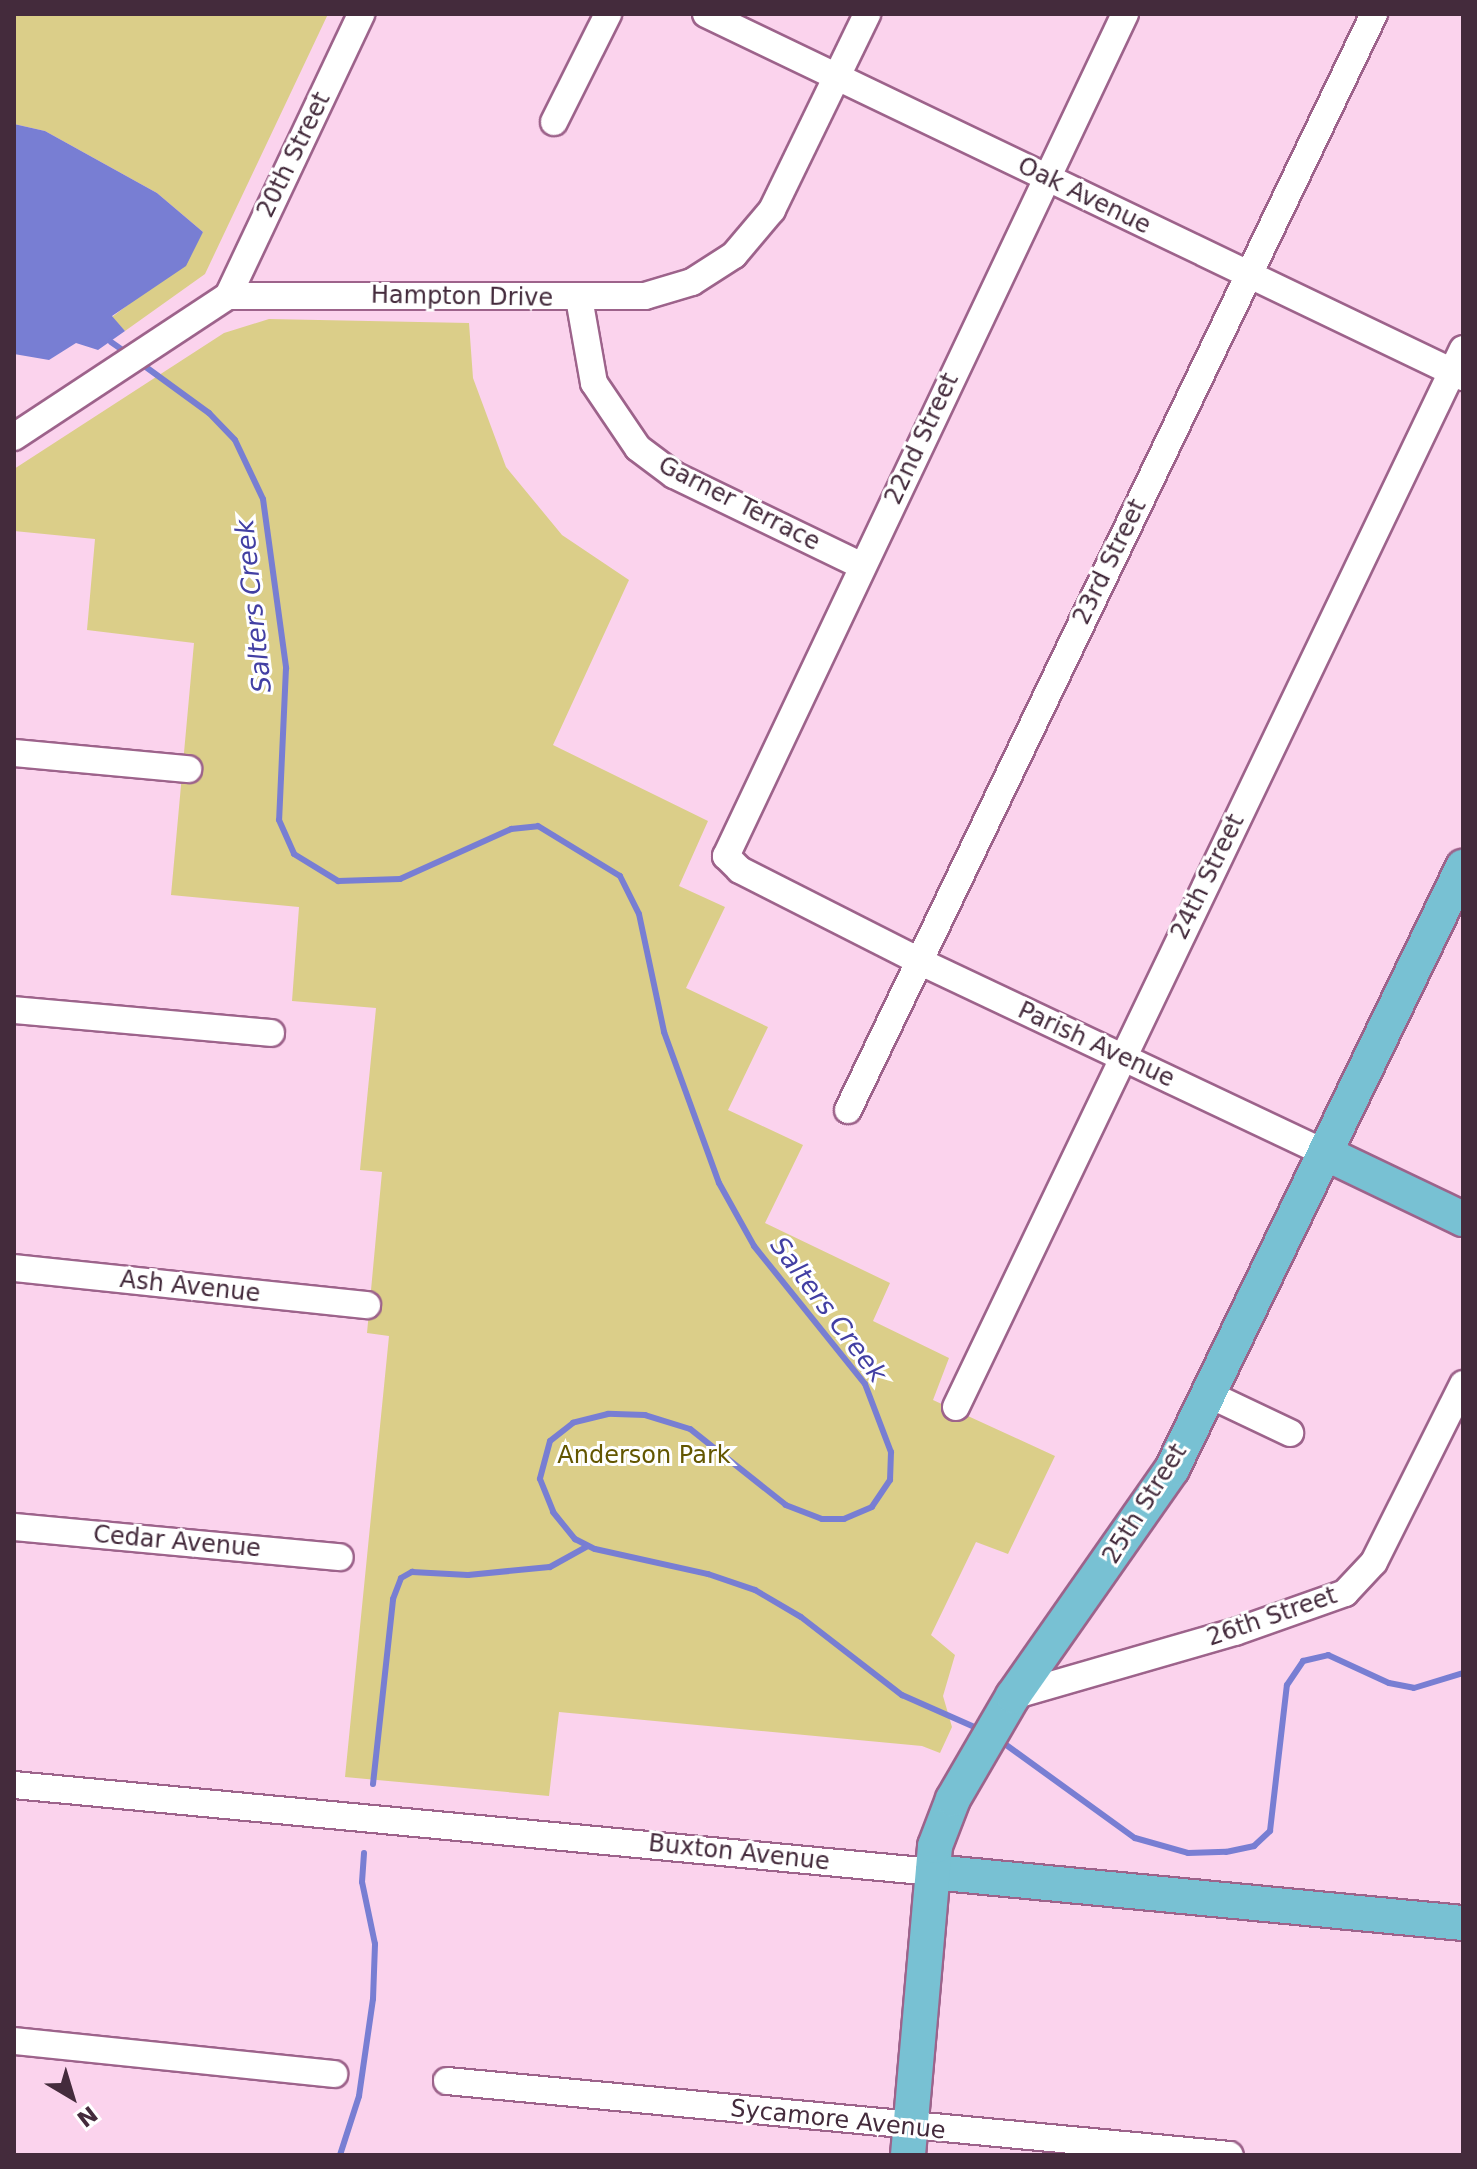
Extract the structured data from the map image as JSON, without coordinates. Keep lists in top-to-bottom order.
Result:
{
  "streets": {
    "main road": ["Parish Avenue", "25th Street", "Buxton Avenue"],
    "street": [
      "20th Street",
      "Oak Avenue",
      "Hampton Drive",
      "22nd Street",
      "Garner Terrace",
      "23rd Street",
      "24th Street",
      "Ash Avenue",
      "Cedar Avenue",
      "26th Street",
      "Sycamore Avenue"
    ]
  },
  "crossings": [
    ["20th Street", "Hampton Drive"],
    ["Oak Avenue", "Hampton Drive"],
    ["Oak Avenue", "22nd Street"],
    ["Oak Avenue", "23rd Street"],
    ["Oak Avenue", "24th Street"],
    ["Hampton Drive", "Garner Terrace"],
    ["22nd Street", "Garner Terrace"],
    ["22nd Street", "Parish Avenue"],
    ["23rd Street", "Parish Avenue"],
    ["24th Street", "Parish Avenue"],
    ["Parish Avenue", "25th Street"],
    ["25th Street", "26th Street"],
    ["25th Street", "Buxton Avenue"],
    ["25th Street", "Sycamore Avenue"]
  ],
  "water": ["Salters Creek"],
  "parks": ["Anderson Park"],
  "north": "bottom right"
}
